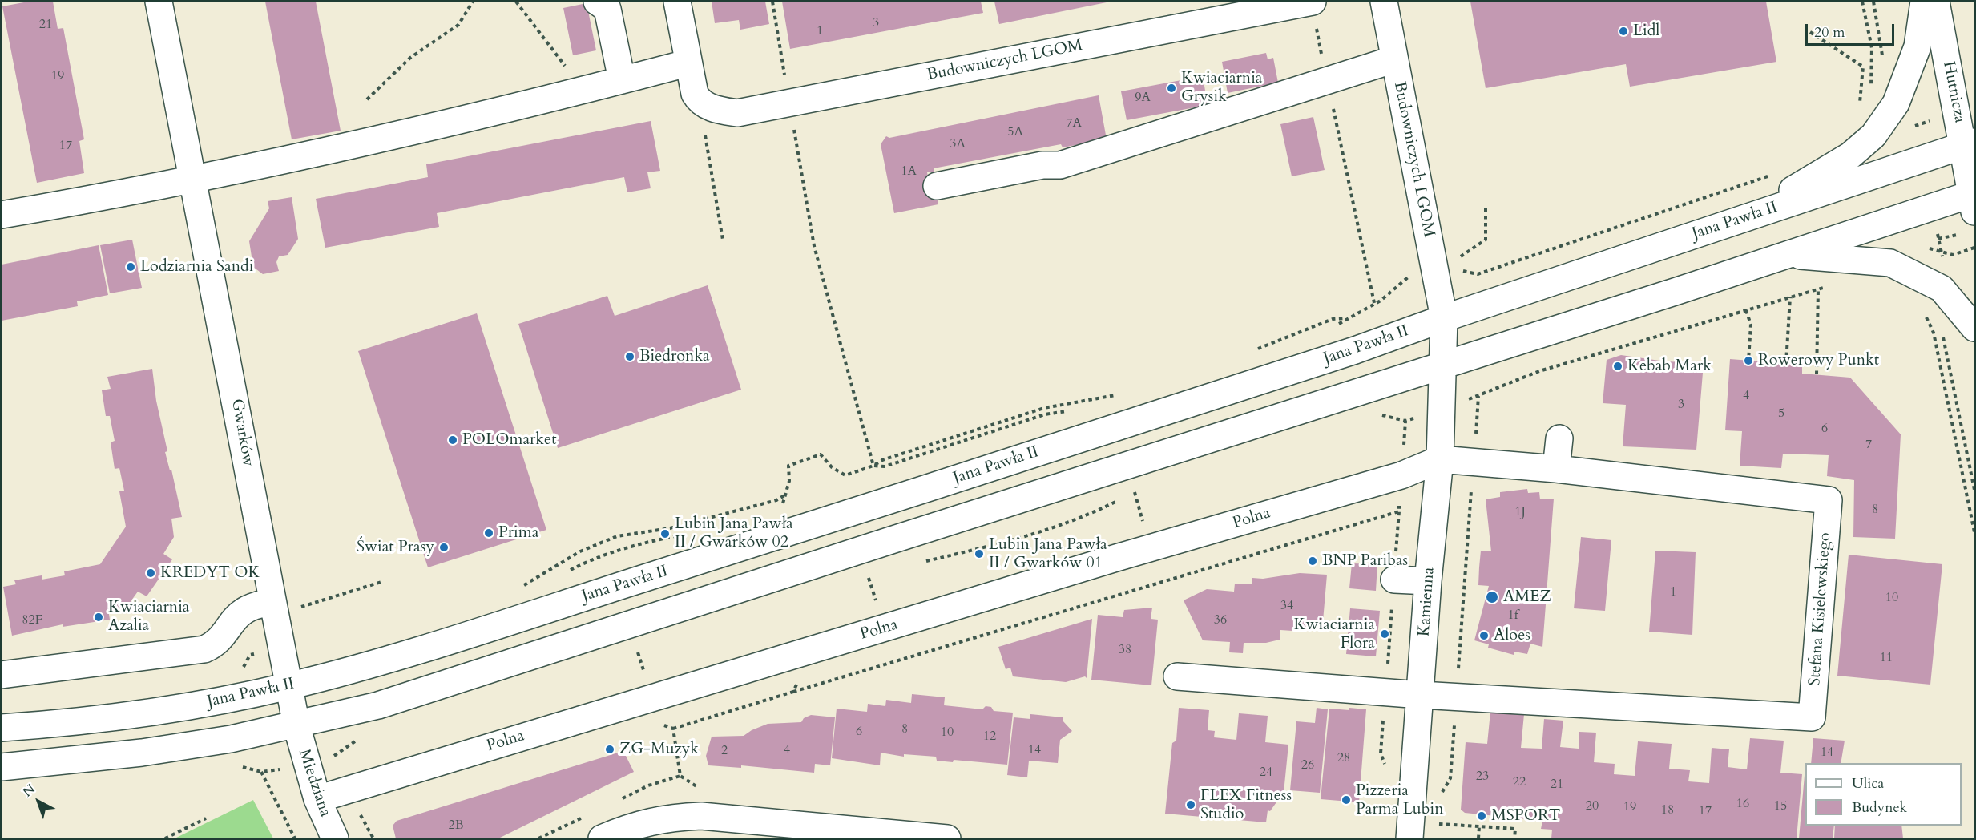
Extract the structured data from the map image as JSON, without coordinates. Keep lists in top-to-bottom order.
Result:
{
  "streets": {
    "street": [
      "Budowniczych LGOM",
      "Hutnicza",
      "Jana Pawła II",
      "Gwarków",
      "Polna",
      "Kamienna",
      "Stefana Kisielewskiego",
      "Miedziana"
    ]
  },
  "crossings": [
    ["Budowniczych LGOM", "Jana Pawła II"],
    ["Budowniczych LGOM", "Kamienna"],
    ["Hutnicza", "Jana Pawła II"],
    ["Jana Pawła II", "Gwarków"],
    ["Jana Pawła II", "Miedziana"],
    ["Gwarków", "Miedziana"],
    ["Polna", "Kamienna"],
    ["Polna", "Stefana Kisielewskiego"],
    ["Polna", "Miedziana"],
    ["Kamienna", "Stefana Kisielewskiego"]
  ],
  "places": [
    "Lidl",
    "Kwiaciarnia Grysik",
    "Lodziarnia Sandi",
    "Biedronka",
    "Rowerowy Punkt",
    "Kebab Mark",
    "POLOmarket",
    "Prima",
    "Lubin Jana Pawła II / Gwarków 02",
    "Świat Prasy",
    "Lubin Jana Pawła II / Gwarków 01",
    "BNP Paribas",
    "KREDYT OK",
    "AMEZ",
    "Kwiaciarnia Azalia",
    "Kwiaciarnia Flora",
    "Aloes",
    "ZG-Muzyk",
    "Pizzeria Parma Lubin",
    "FLEX Fitness Studio",
    "MSPORT"
  ],
  "house_numbers": [
    "3",
    "21",
    "1",
    "19",
    "9A",
    "7A",
    "5A",
    "3A",
    "17",
    "1A",
    "4",
    "3",
    "5",
    "6",
    "7",
    "8",
    "1J",
    "1",
    "10",
    "34",
    "1f",
    "82F",
    "36",
    "38",
    "11",
    "8",
    "6",
    "10",
    "12",
    "4",
    "14",
    "2",
    "14",
    "28",
    "26",
    "24",
    "23",
    "22",
    "21",
    "16",
    "20",
    "15",
    "19",
    "18",
    "17",
    "2B"
  ],
  "legend": ["Ulica", "Budynek"],
  "scale_bar": "20 m",
  "north": "top left"
}
